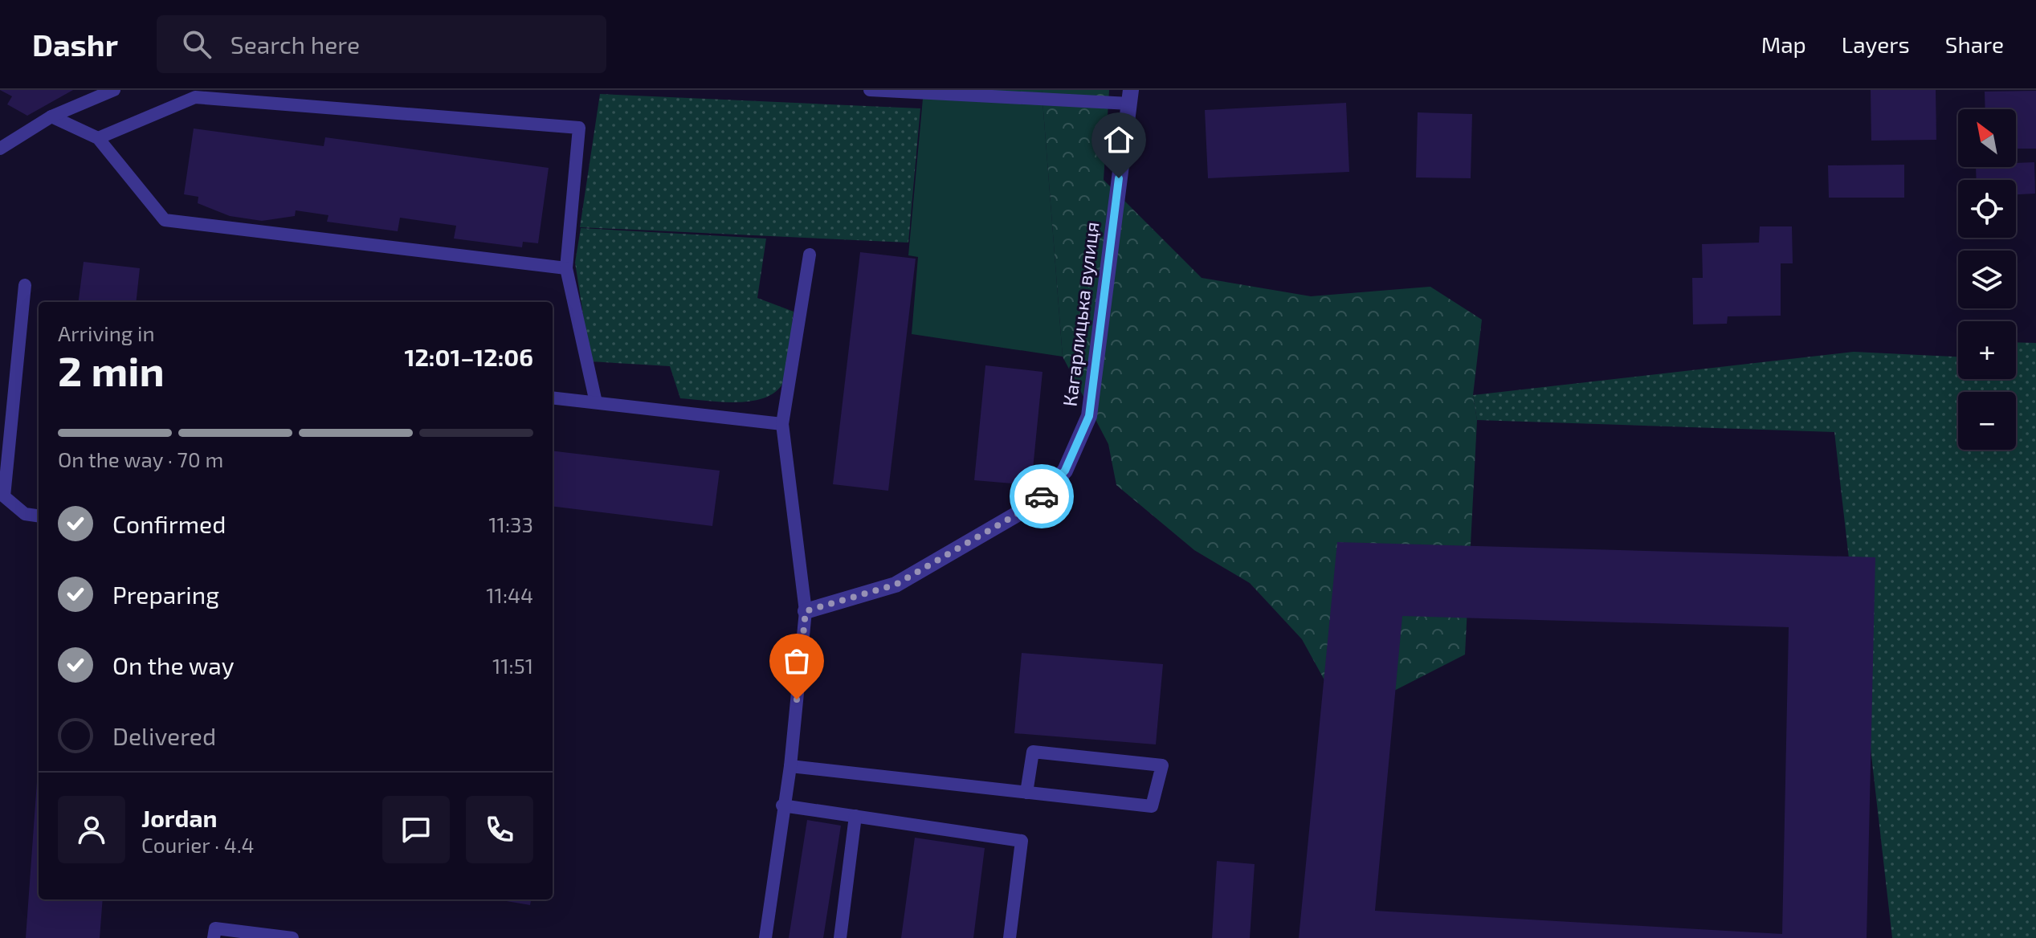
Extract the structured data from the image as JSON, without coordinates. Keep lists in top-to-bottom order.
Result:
{
  "streets": {
    "street": ["Кагарлицька вулиця"]
  },
  "north": "top left",
  "page": {
    "header": "Dashr",
    "search": "Search here",
    "nav": ["Map", "Layers", "Share"],
    "map_buttons": ["+", "−"],
    "heading": ["2 min", "Arriving in", "12:01–12:06"],
    "panel": ["Jordan", "Courier · 4.4"],
    "bar": "On the way · 70 m",
    "list": [
      ["Confirmed", "11:33"],
      ["Preparing", "11:44"],
      ["On the way", "11:51"],
      "Delivered"
    ]
  }
}
